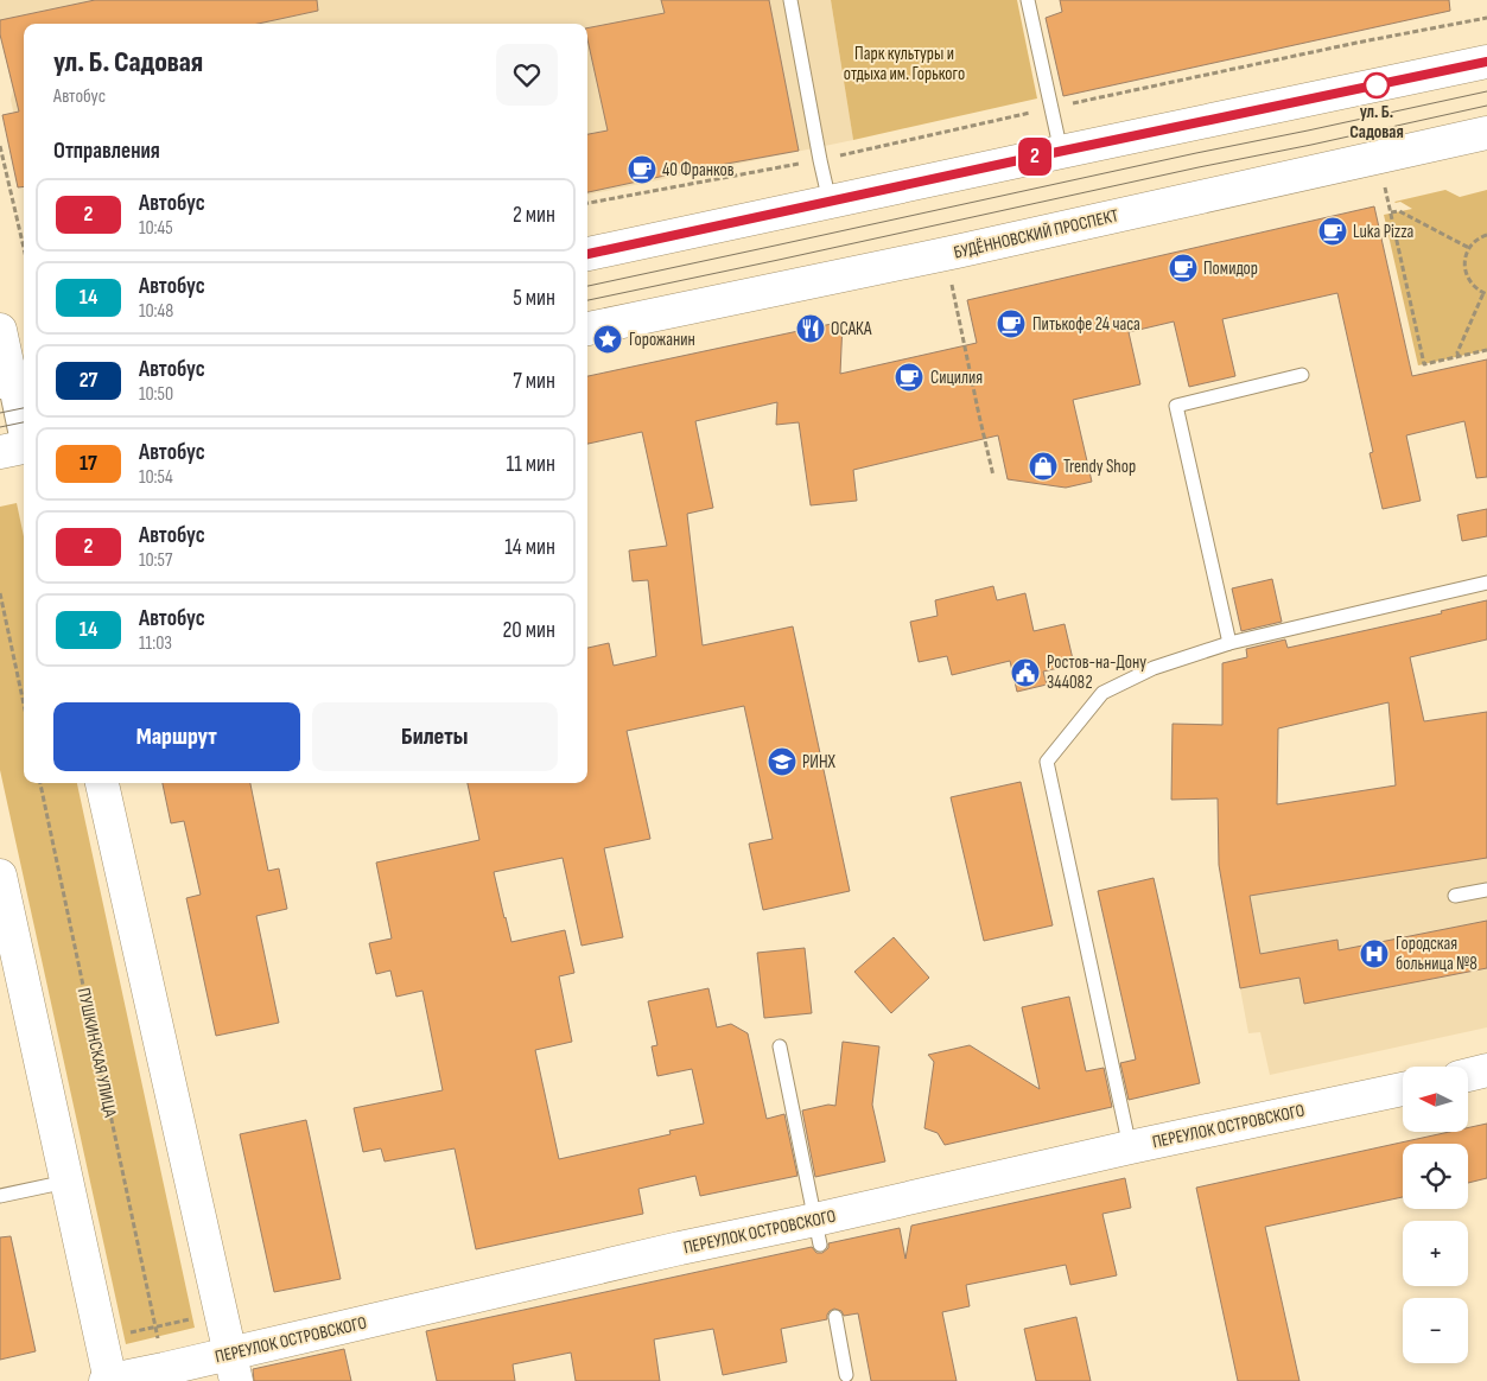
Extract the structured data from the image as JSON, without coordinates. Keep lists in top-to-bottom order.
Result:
{
  "streets": {
    "street": ["БУДЁННОВСКИЙ ПРОСПЕКТ", "ПЕРЕУЛОК ОСТРОВСКОГО"],
    "path": ["ПУШКИНСКАЯ УЛИЦА"]
  },
  "crossings": [
    ["ПУШКИНСКАЯ УЛИЦА", "ПЕРЕУЛОК ОСТРОВСКОГО"]
  ],
  "parks": ["Парк культуры и отдыха им. Горького"],
  "places": {
    "other": ["ул. Б. Садовая"],
    "cafe": [
      "40 Франков",
      "Luka Pizza",
      "Помидор",
      "Питькофе 24 часа",
      "Сицилия"
    ],
    "restaurant": ["ОСАКА"],
    "place": ["Горожанин"],
    "shop": ["Trendy Shop"],
    "public building": ["Ростов-на-Дону 344082"],
    "school or university": ["РИНХ"],
    "hospital": ["Городская больница №8"]
  },
  "lines": ["bus line 2"],
  "north": "left",
  "page": {
    "on_map": "2",
    "heading": [
      ["ул. Б. Садовая", "Автобус"],
      "Отправления"
    ],
    "list": [
      {
        "mark": "2",
        "name": "Автобус",
        "note": "10:45",
        "value": "2 мин"
      },
      {
        "mark": "14",
        "name": "Автобус",
        "note": "10:48",
        "value": "5 мин"
      },
      {
        "mark": "27",
        "name": "Автобус",
        "note": "10:50",
        "value": "7 мин"
      },
      {
        "mark": "17",
        "name": "Автобус",
        "note": "10:54",
        "value": "11 мин"
      },
      {
        "mark": "2",
        "name": "Автобус",
        "note": "10:57",
        "value": "14 мин"
      },
      {
        "mark": "14",
        "name": "Автобус",
        "note": "11:03",
        "value": "20 мин"
      }
    ],
    "buttons": ["Маршрут", "Билеты"],
    "map_buttons": ["+", "−"]
  }
}
